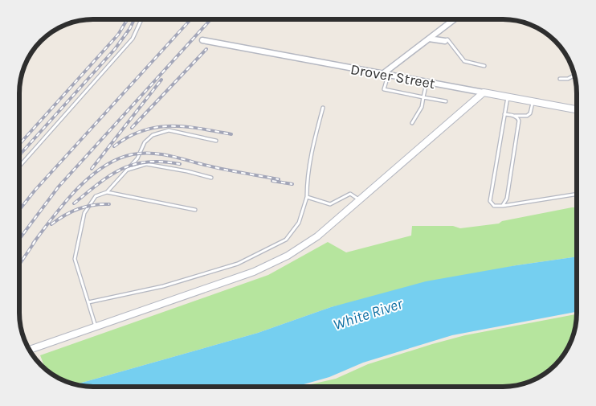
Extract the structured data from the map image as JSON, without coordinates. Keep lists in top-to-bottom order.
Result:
{
  "streets": {
    "street": ["Drover Street"]
  },
  "water": ["White River"]
}
